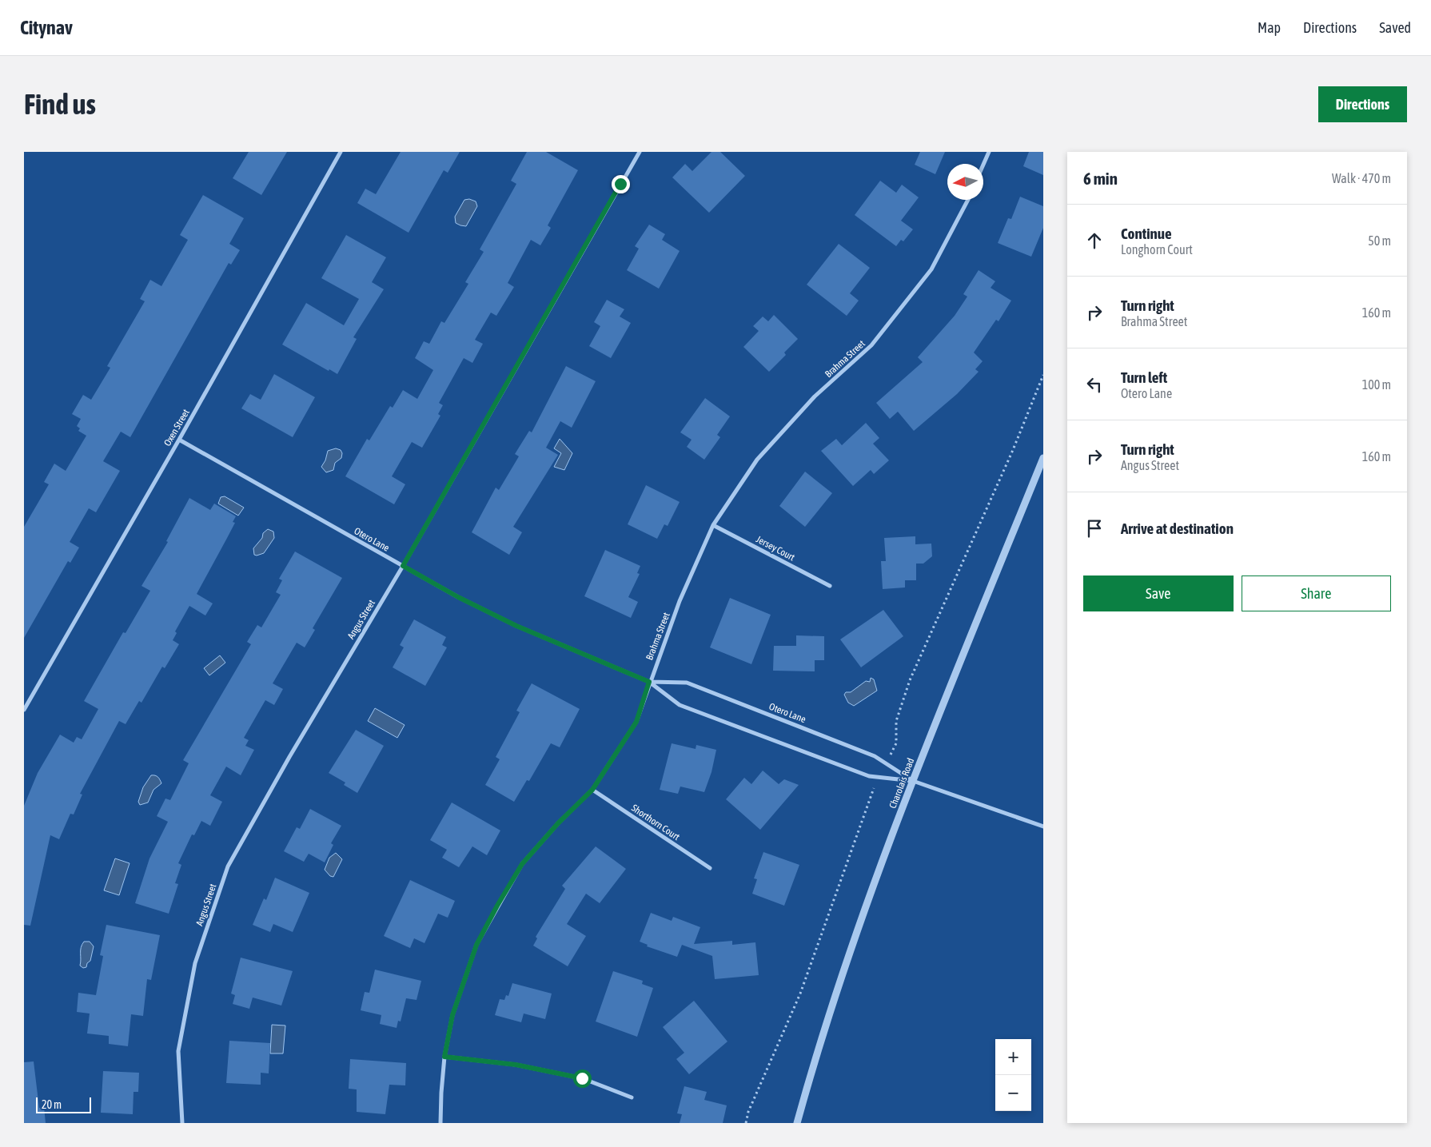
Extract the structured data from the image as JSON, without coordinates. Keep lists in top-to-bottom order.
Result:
{
  "streets": {
    "street": [
      "Brahma Street",
      "Oxen Street",
      "Otero Lane",
      "Jersey Court",
      "Angus Street",
      "Charolais Road",
      "Shorthorn Court"
    ]
  },
  "crossings": [
    ["Brahma Street", "Otero Lane"],
    ["Brahma Street", "Jersey Court"],
    ["Brahma Street", "Shorthorn Court"],
    ["Oxen Street", "Otero Lane"],
    ["Otero Lane", "Angus Street"],
    ["Otero Lane", "Charolais Road"]
  ],
  "scale_bar": "20 m",
  "north": "left",
  "page": {
    "header": "Citynav",
    "nav": ["Map", "Directions", "Saved"],
    "buttons": [
      "Directions",
      ["Save", "Share"]
    ],
    "title": "Find us",
    "heading": ["6 min", "Walk · 470 m"],
    "list": [
      ["Continue", "Longhorn Court", "50 m"],
      ["Turn right", "Brahma Street", "160 m"],
      ["Turn left", "Otero Lane", "100 m"],
      ["Turn right", "Angus Street", "160 m"],
      "Arrive at destination"
    ],
    "map_buttons": ["+", "−"],
    "scale": "20 m"
  }
}
